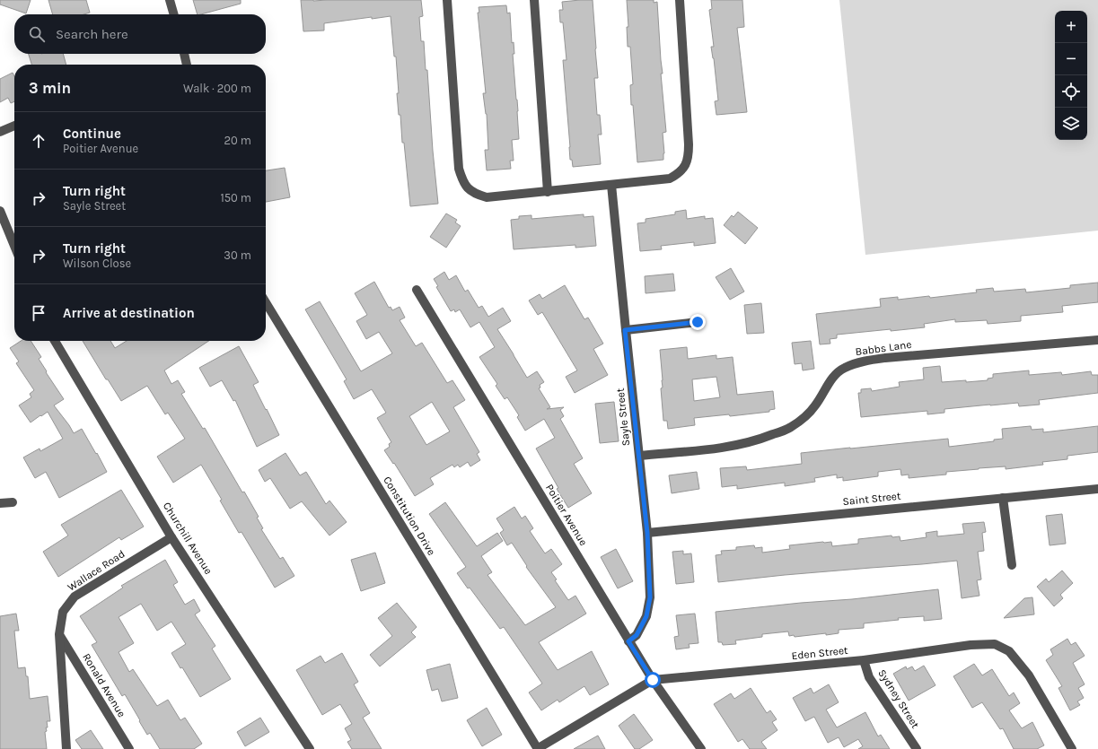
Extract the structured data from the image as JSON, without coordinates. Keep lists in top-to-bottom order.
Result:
{
  "streets": {
    "street": [
      "Babbs Lane",
      "Sayle Street",
      "Saint Street",
      "Poitier Avenue",
      "Constitution Drive",
      "Churchill Avenue",
      "Wallace Road",
      "Eden Street",
      "Ronald Avenue",
      "Sydney Street"
    ]
  },
  "crossings": [
    ["Babbs Lane", "Sayle Street"],
    ["Sayle Street", "Saint Street"],
    ["Sayle Street", "Poitier Avenue"],
    ["Poitier Avenue", "Eden Street"],
    ["Constitution Drive", "Eden Street"],
    ["Churchill Avenue", "Wallace Road"],
    ["Wallace Road", "Ronald Avenue"],
    ["Eden Street", "Sydney Street"]
  ],
  "page": {
    "map_buttons": ["+", "−"],
    "search": "Search here",
    "heading": ["3 min", "Walk · 200 m"],
    "list": [
      ["Continue", "Poitier Avenue", "20 m"],
      ["Turn right", "Sayle Street", "150 m"],
      ["Turn right", "Wilson Close", "30 m"],
      "Arrive at destination"
    ]
  }
}
